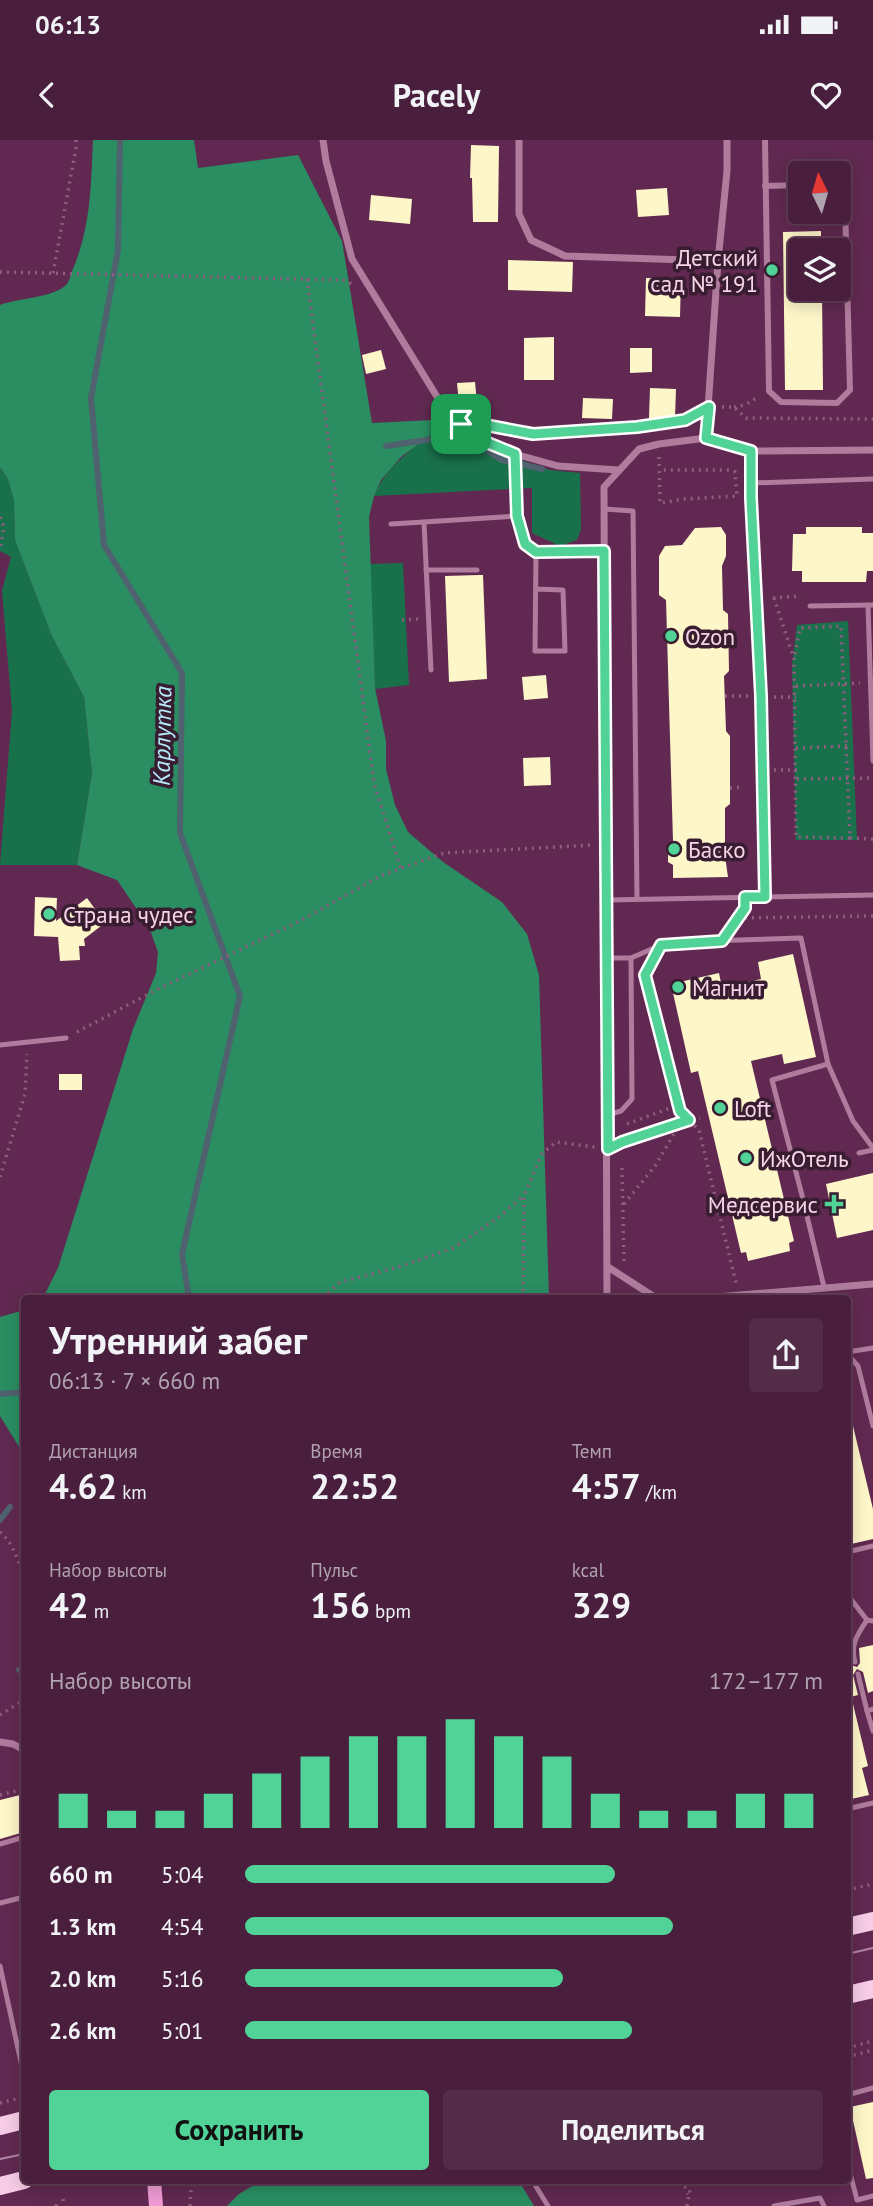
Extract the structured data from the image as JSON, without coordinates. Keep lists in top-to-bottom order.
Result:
{
  "water": ["Карлутка"],
  "places": {
    "other": [
      "Детский сад № 191",
      "Ozon",
      "Баско",
      "Страна чудес",
      "Магнит",
      "Loft",
      "ИжОтель"
    ],
    "health": ["Медсервис"]
  },
  "north": "top",
  "page": {
    "status": "06:13",
    "header": "Pacely",
    "heading": ["Утренний забег", "06:13 · 7 × 660 m"],
    "stats": [
      ["Дистанция", "4.62 km"],
      ["Время", "22:52"],
      ["Темп", "4:57 /km"],
      ["Набор высоты", "42 m"],
      ["Пульс", "156 bpm"],
      ["kcal", "329"]
    ],
    "chart": ["Набор высоты", "172–177 m"],
    "list": [
      {
        "name": "660 m",
        "note": "5:04"
      },
      {
        "name": "1.3 km",
        "note": "4:54"
      },
      {
        "name": "2.0 km",
        "note": "5:16"
      },
      {
        "name": "2.6 km",
        "note": "5:01"
      }
    ],
    "buttons": ["Сохранить", "Поделиться"]
  }
}
